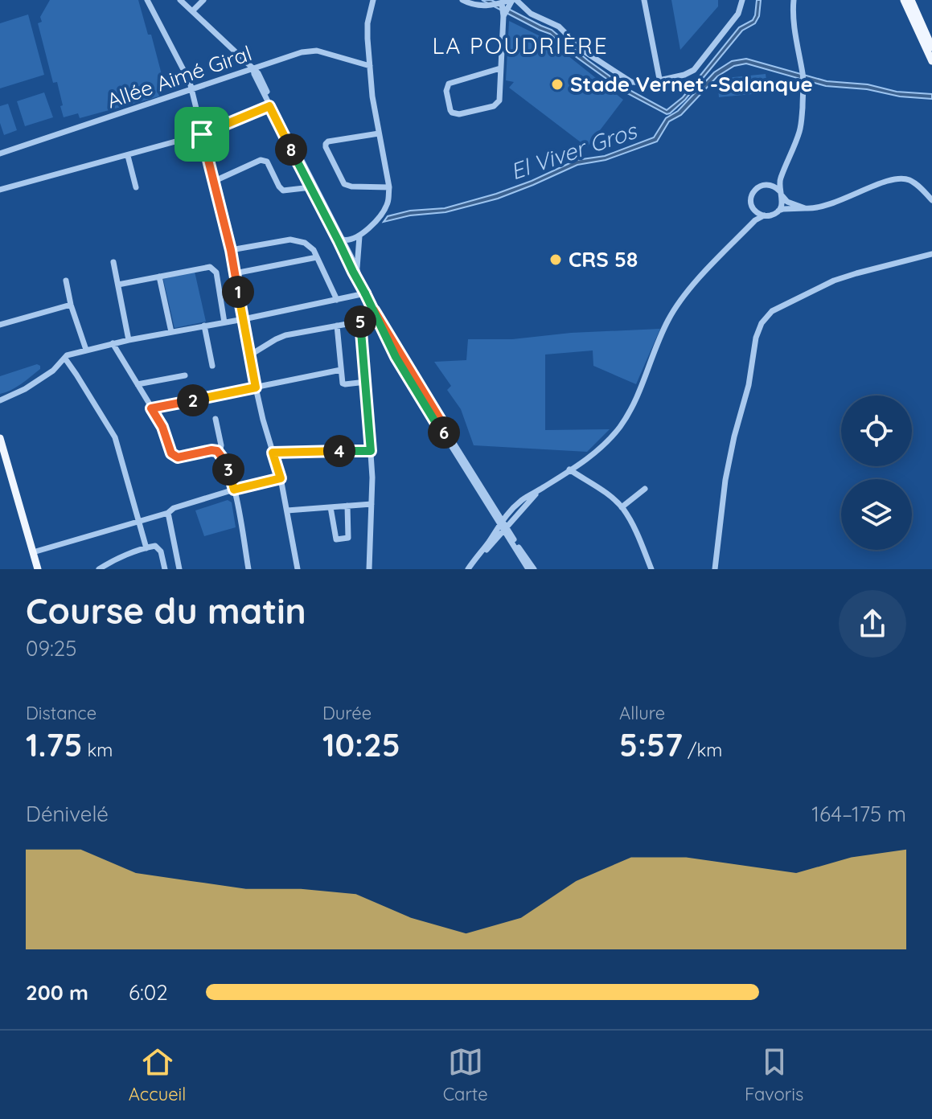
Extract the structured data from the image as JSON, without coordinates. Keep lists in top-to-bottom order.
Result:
{
  "streets": {
    "street": ["Allée Aimé Giral"]
  },
  "districts": ["LA POUDRIÈRE"],
  "water": ["El Viver Gros"],
  "places": ["Stade Vernet -Salanque", "CRS 58"],
  "page": {
    "pins": [
      "8",
      "1",
      "5",
      "2",
      "6",
      "4",
      "3"
    ],
    "heading": ["Course du matin", "09:25"],
    "stats": [
      ["Distance", "1.75 km"],
      ["Durée", "10:25"],
      ["Allure", "5:57 /km"]
    ],
    "chart": ["Dénivelé", "164–175 m"],
    "list": [
      {
        "name": "200 m",
        "note": "6:02"
      }
    ],
    "tabs": ["Accueil", "Carte", "Favoris"]
  }
}
